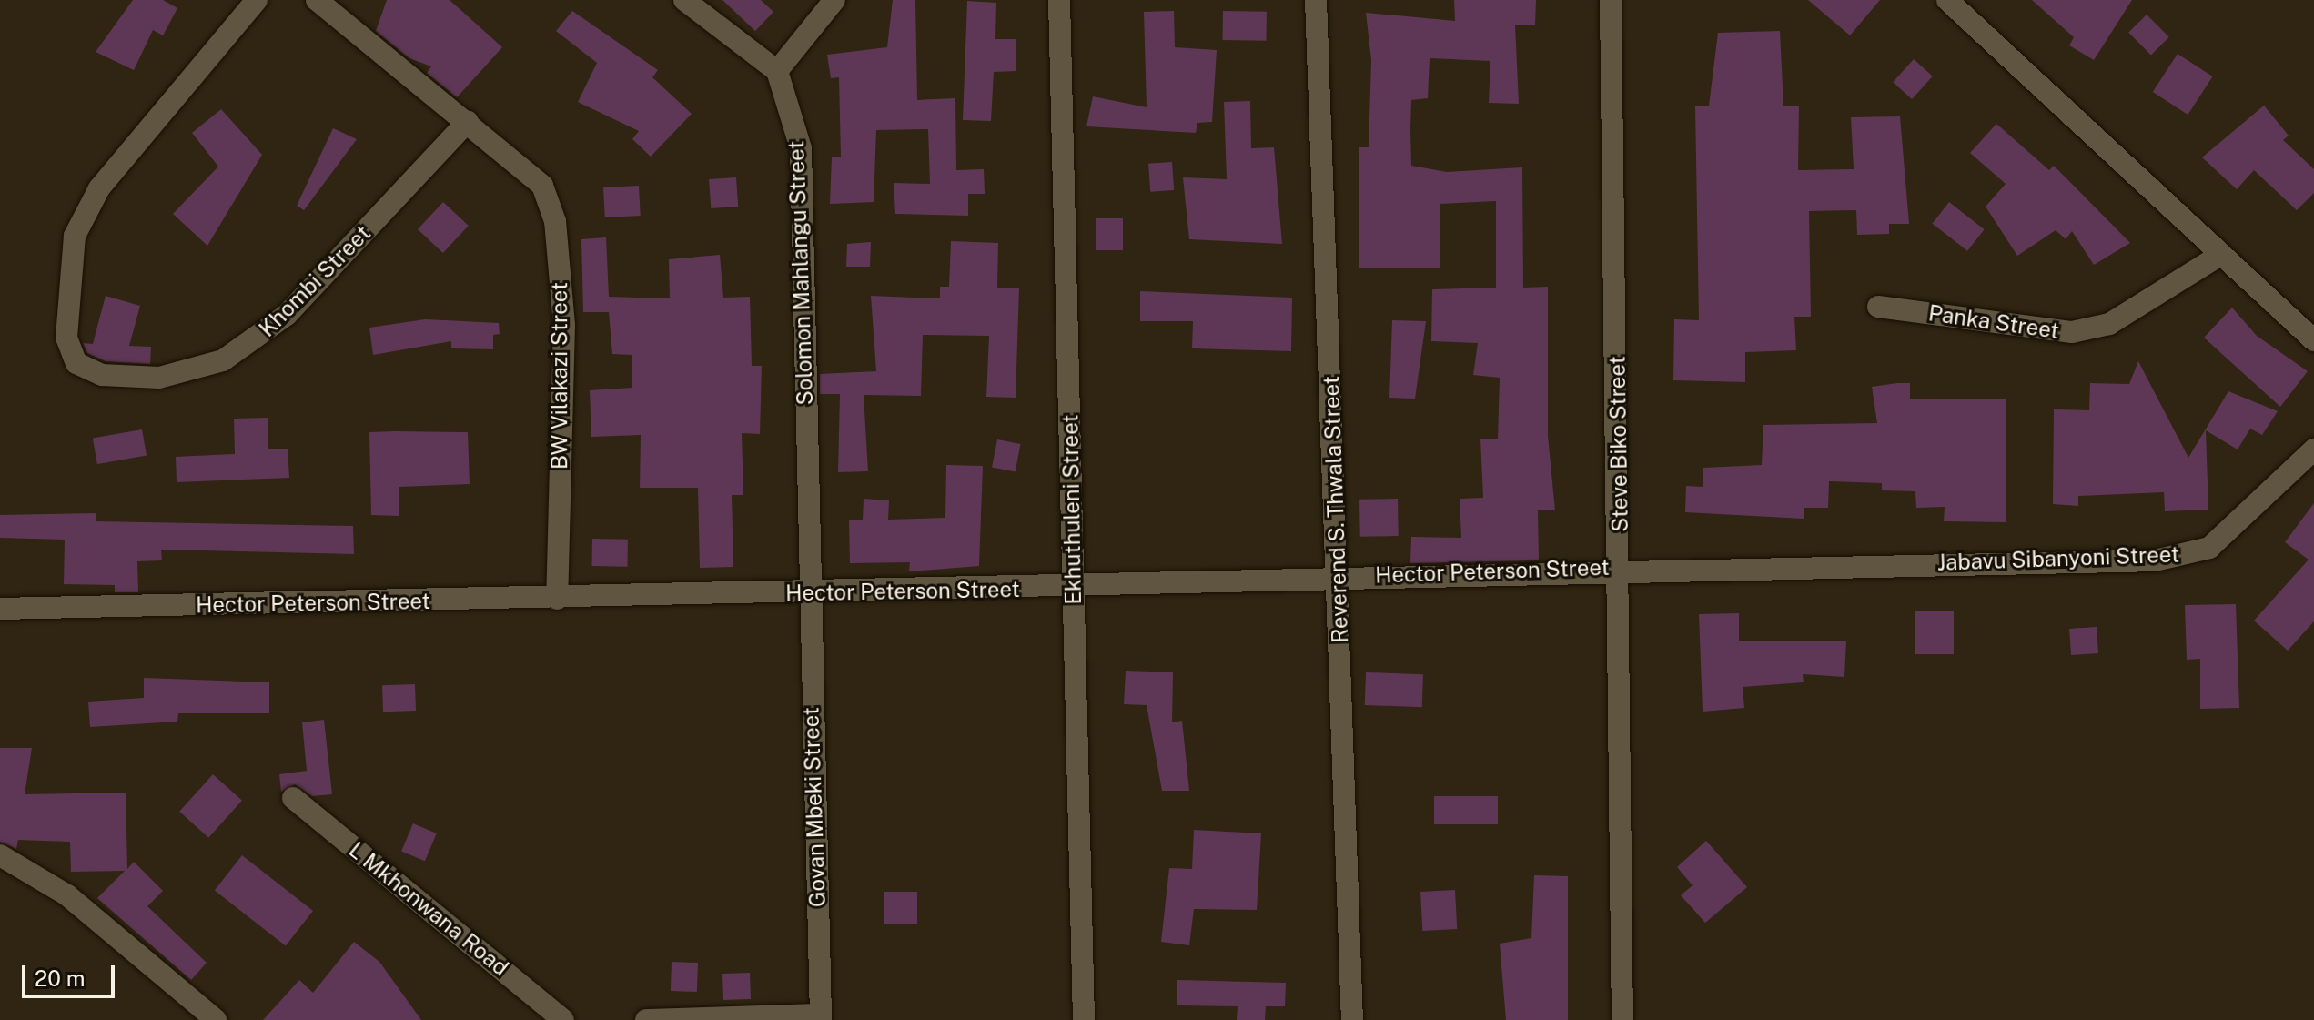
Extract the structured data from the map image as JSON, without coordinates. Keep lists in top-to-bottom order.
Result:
{
  "streets": {
    "street": [
      "Solomon Mahlangu Street",
      "Khombi Street",
      "Panka Street",
      "BW Vilakazi Street",
      "Steve Biko Street",
      "Ekhuthuleni Street",
      "Reverend S. Thwala Street",
      "Jabavu Sibanyoni Street",
      "Hector Peterson Street",
      "Govan Mbeki Street",
      "L Mkhonwana Road"
    ]
  },
  "crossings": [
    ["Solomon Mahlangu Street", "Hector Peterson Street"],
    ["Solomon Mahlangu Street", "Govan Mbeki Street"],
    ["Khombi Street", "BW Vilakazi Street"],
    ["BW Vilakazi Street", "Hector Peterson Street"],
    ["Steve Biko Street", "Hector Peterson Street"],
    ["Ekhuthuleni Street", "Hector Peterson Street"],
    ["Reverend S. Thwala Street", "Hector Peterson Street"],
    ["Jabavu Sibanyoni Street", "Hector Peterson Street"],
    ["Hector Peterson Street", "Govan Mbeki Street"]
  ],
  "scale_bar": "20 m"
}
